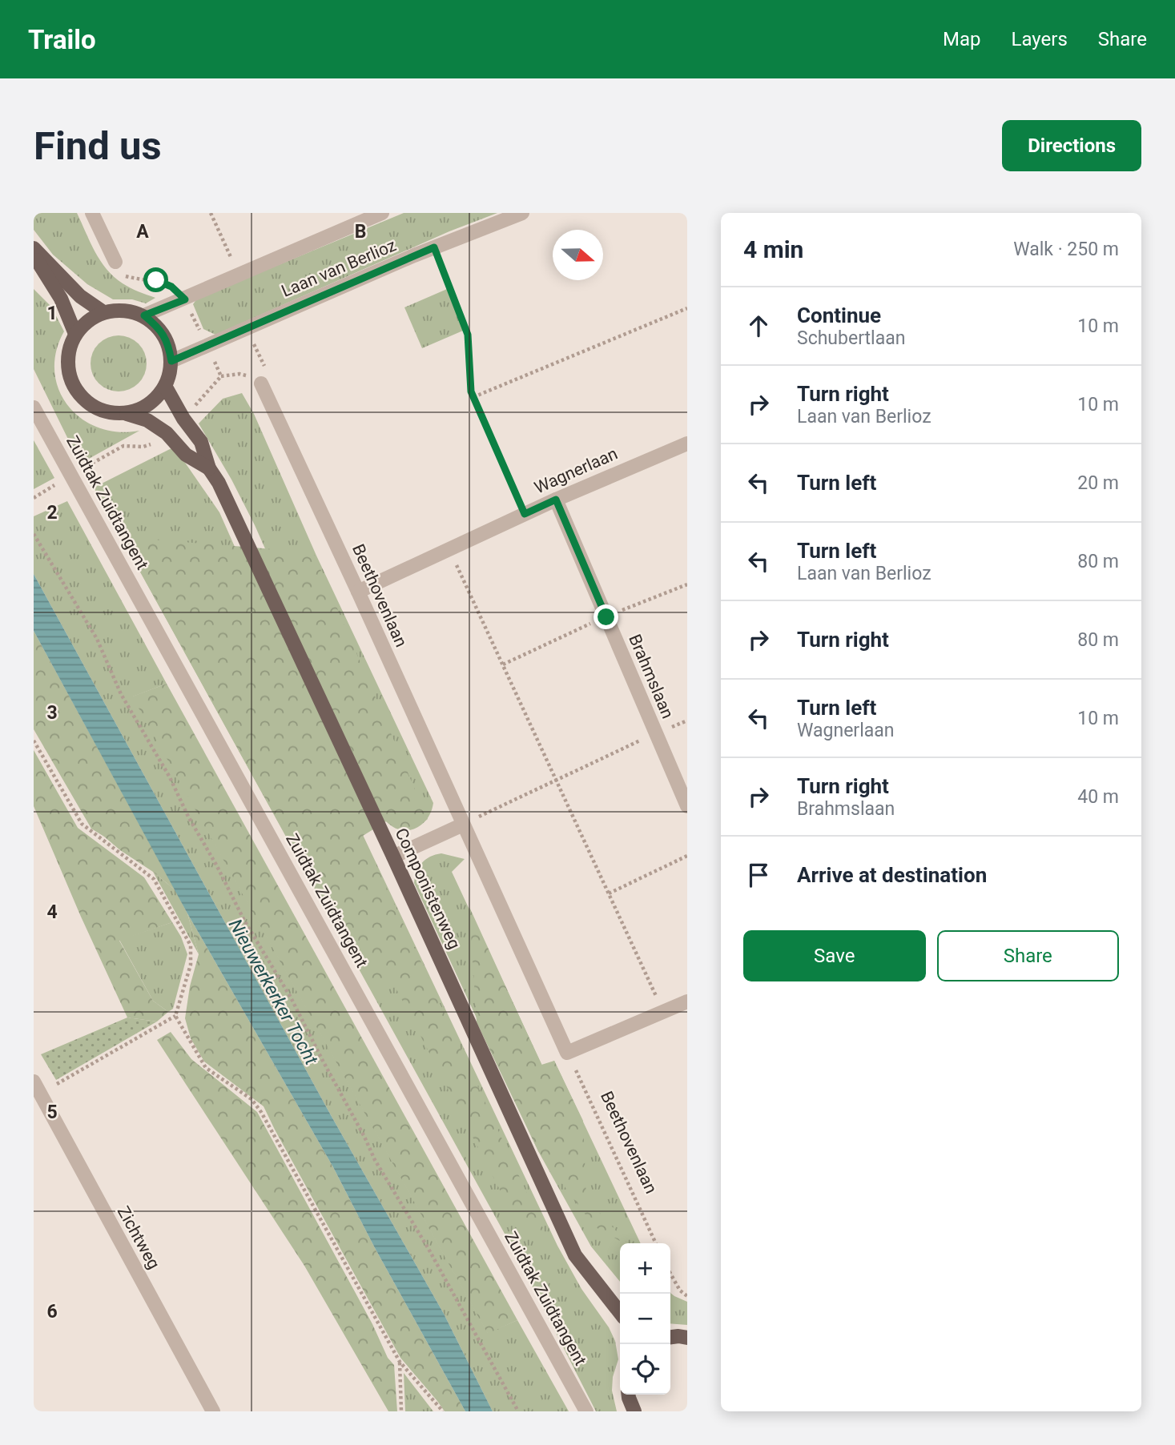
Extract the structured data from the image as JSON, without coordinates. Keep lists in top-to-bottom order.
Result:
{
  "streets": {
    "main road": ["Componistenweg"],
    "street": [
      "Laan van Berlioz",
      "Wagnerlaan",
      "Zuidtak Zuidtangent",
      "Beethovenlaan",
      "Brahmslaan",
      "Zichtweg"
    ]
  },
  "crossings": [
    ["Laan van Berlioz", "Componistenweg"],
    ["Wagnerlaan", "Beethovenlaan"],
    ["Wagnerlaan", "Brahmslaan"]
  ],
  "water": ["Nieuwerkerker Tocht"],
  "north": "right",
  "page": {
    "header": "Trailo",
    "nav": ["Map", "Layers", "Share"],
    "buttons": [
      "Directions",
      ["Save", "Share"]
    ],
    "title": "Find us",
    "heading": ["4 min", "Walk · 250 m"],
    "list": [
      ["Continue", "Schubertlaan", "10 m"],
      ["Turn right", "Laan van Berlioz", "10 m"],
      ["Turn left", "20 m"],
      ["Turn left", "Laan van Berlioz", "80 m"],
      ["Turn right", "80 m"],
      ["Turn left", "Wagnerlaan", "10 m"],
      ["Turn right", "Brahmslaan", "40 m"],
      "Arrive at destination"
    ],
    "map_buttons": ["+", "−"]
  },
  "grid": {
    "columns": ["A", "B"],
    "rows": [
      "1",
      "2",
      "3",
      "4",
      "5",
      "6"
    ]
  }
}
